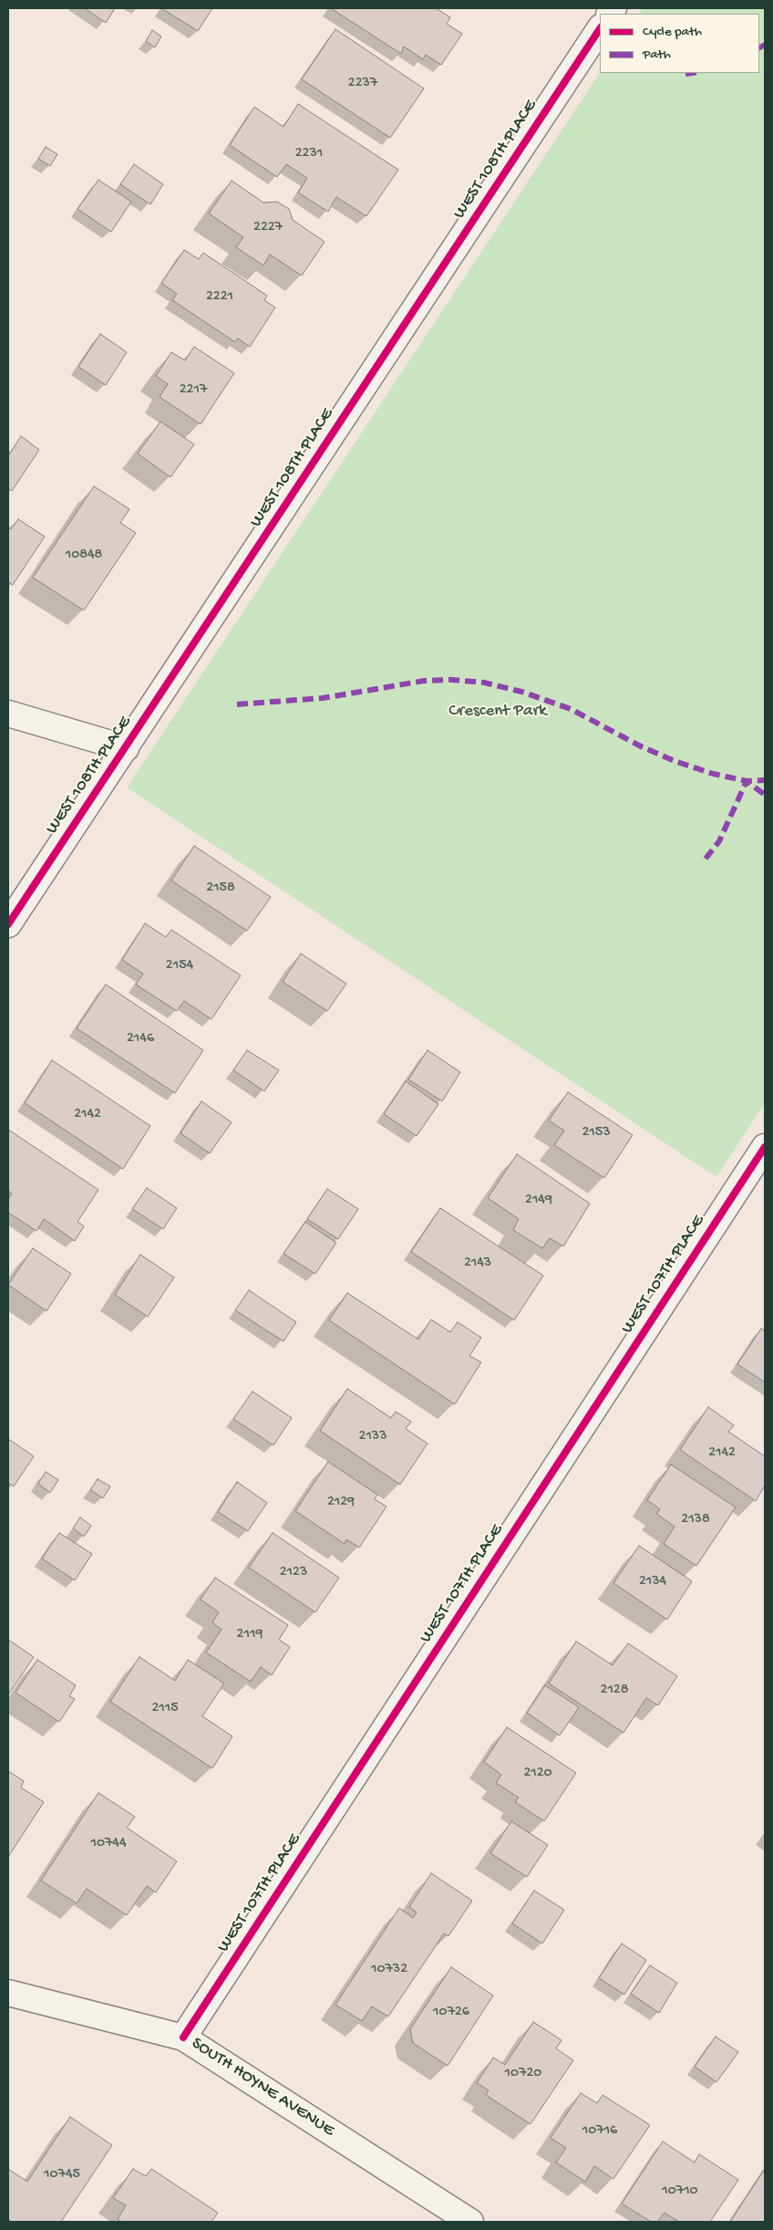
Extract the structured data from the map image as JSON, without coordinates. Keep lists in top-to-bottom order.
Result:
{
  "streets": {
    "street": ["WEST 108TH PLACE", "WEST 107TH PLACE", "SOUTH HOYNE AVENUE"]
  },
  "crossings": [
    ["WEST 107TH PLACE", "SOUTH HOYNE AVENUE"]
  ],
  "parks": ["Crescent Park"],
  "house_numbers": [
    "2237",
    "2231",
    "2227",
    "2221",
    "2217",
    "10848",
    "2158",
    "2154",
    "2146",
    "2142",
    "2153",
    "2149",
    "2143",
    "2133",
    "2142",
    "2129",
    "2138",
    "2123",
    "2134",
    "2119",
    "2128",
    "2115",
    "2120",
    "10744",
    "10732",
    "10726",
    "10720",
    "10716",
    "10745",
    "10710"
  ],
  "legend": ["Cycle path", "Path"]
}
